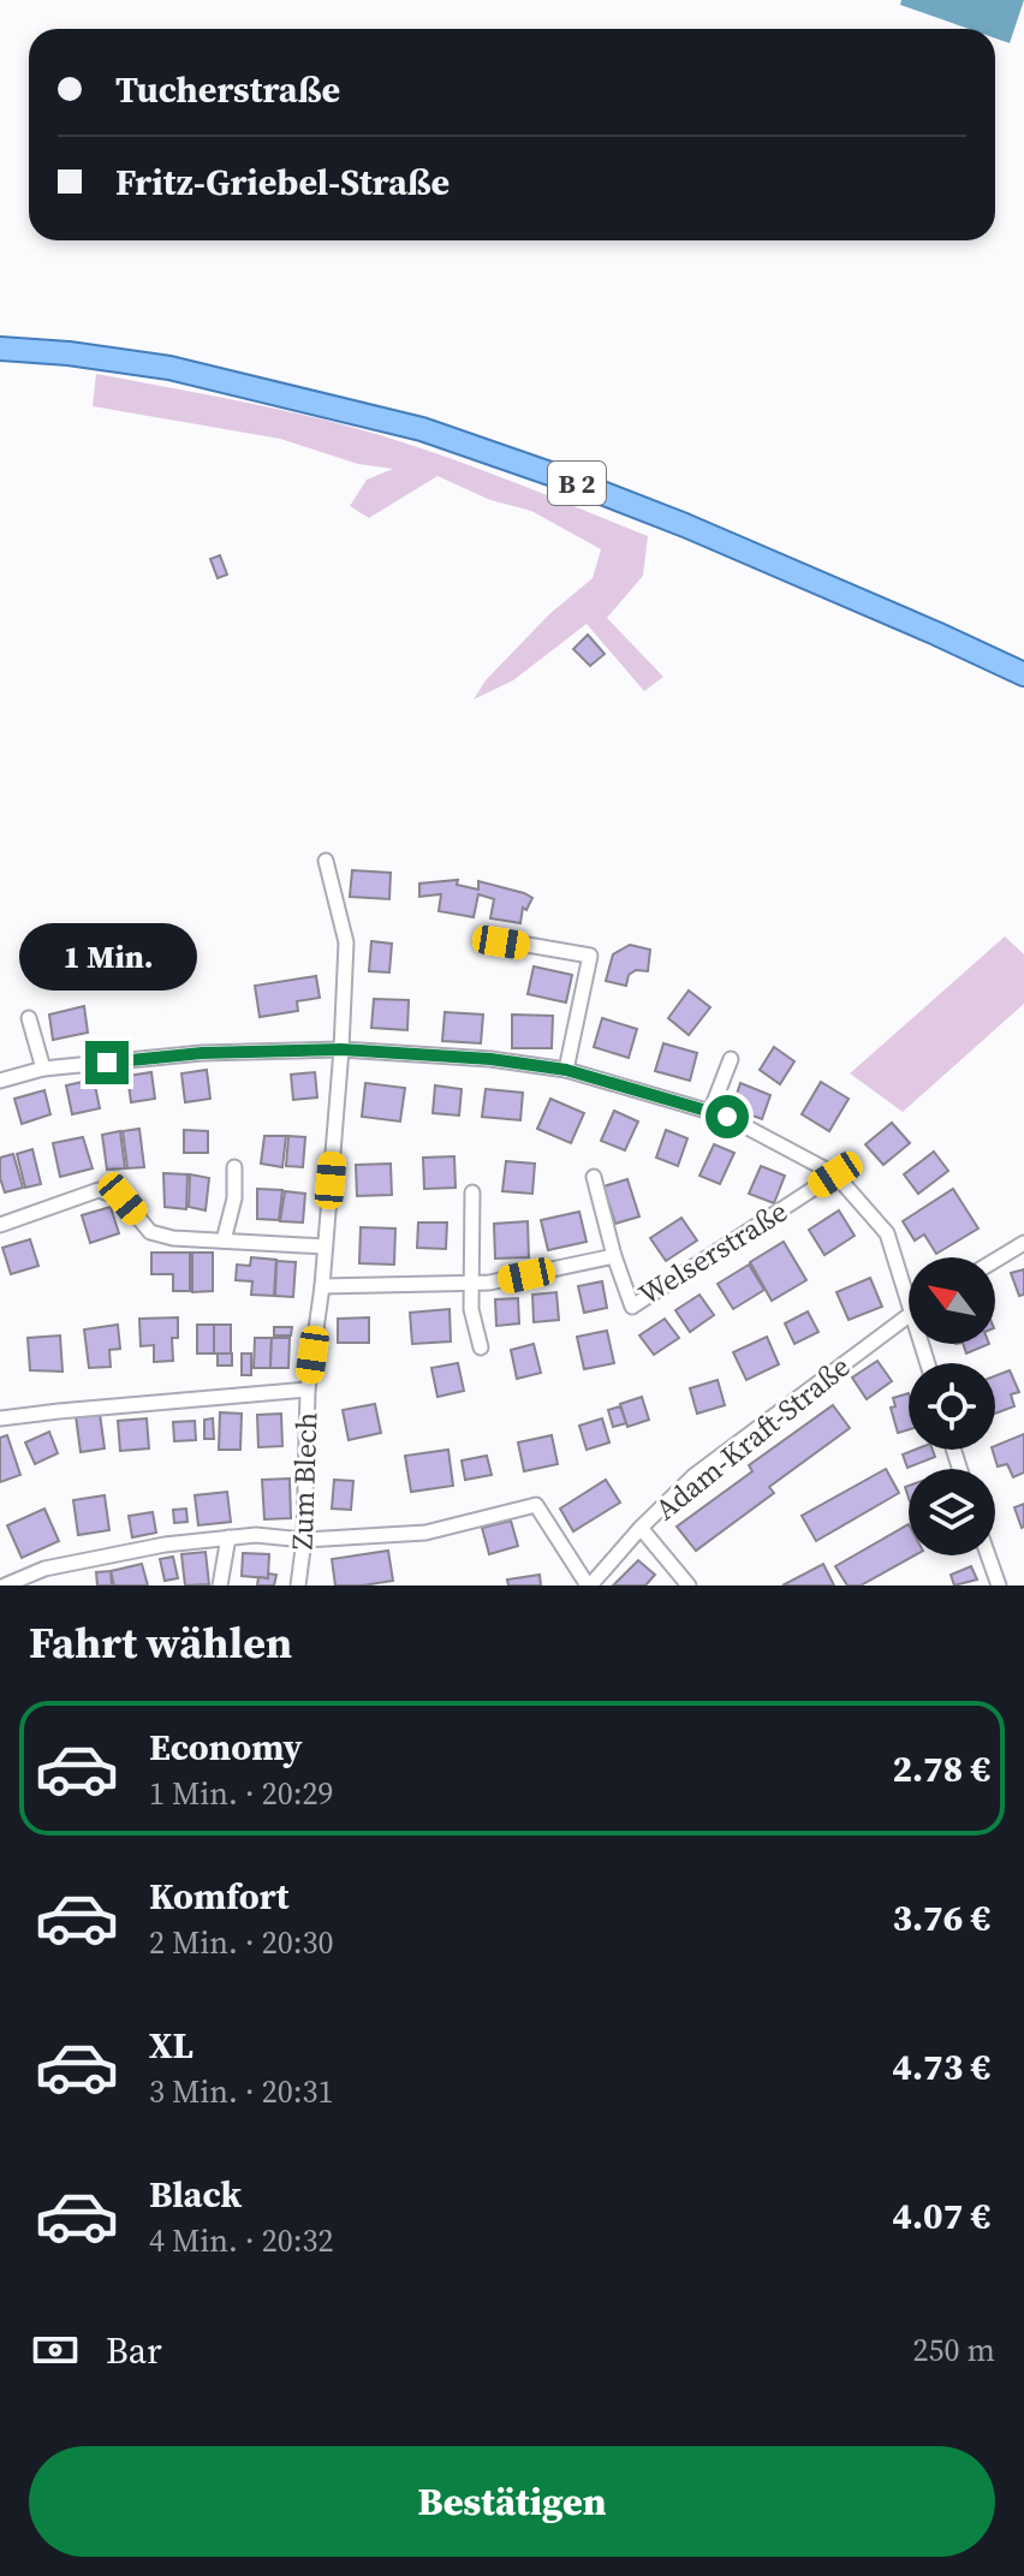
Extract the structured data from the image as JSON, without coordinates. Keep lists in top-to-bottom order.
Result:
{
  "streets": {
    "main road": ["B 2"],
    "street": ["Welserstraße", "Adam-Kraft-Straße", "Zum Blech"]
  },
  "crossings": [
    ["Welserstraße", "Zum Blech"]
  ],
  "north": "top left",
  "page": {
    "banner": ["Tucherstraße", "Fritz-Griebel-Straße"],
    "bubble": "1 Min.",
    "heading": "Fahrt wählen",
    "list": [
      {
        "name": "Economy",
        "note": "1 Min. · 20:29",
        "value": "2.78 €"
      },
      {
        "name": "Komfort",
        "note": "2 Min. · 20:30",
        "value": "3.76 €"
      },
      {
        "name": "XL",
        "note": "3 Min. · 20:31",
        "value": "4.73 €"
      },
      {
        "name": "Black",
        "note": "4 Min. · 20:32",
        "value": "4.07 €"
      }
    ],
    "pay": ["Bar", "250 m"],
    "buttons": "Bestätigen"
  }
}
